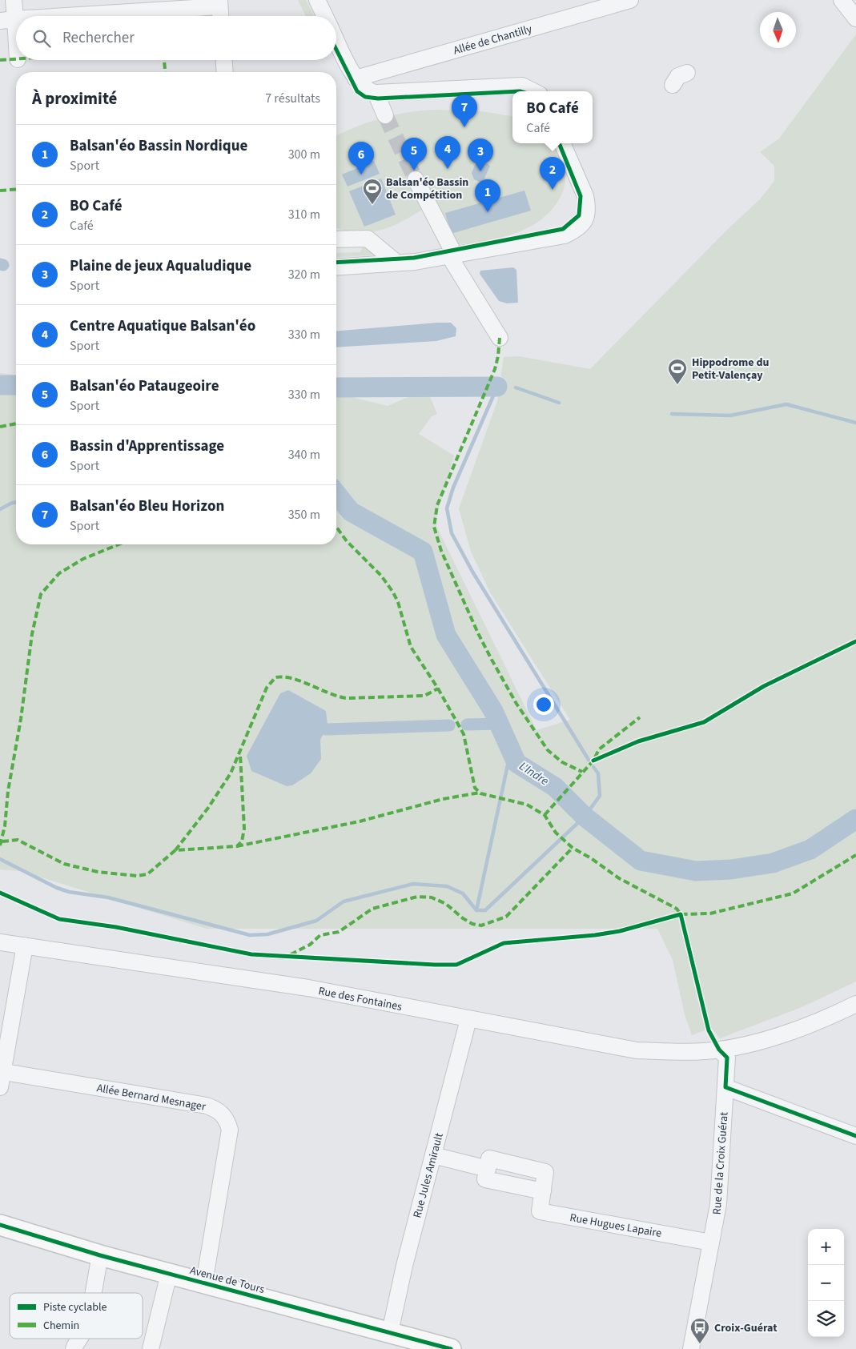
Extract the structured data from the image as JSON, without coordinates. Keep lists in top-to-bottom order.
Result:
{
  "streets": {
    "main road": ["Avenue de Tours"],
    "street": [
      "Allée de Chantilly",
      "Rue des Fontaines",
      "Allée Bernard Mesnager",
      "Rue de la Croix Guérat",
      "Rue Jules Amirault",
      "Rue Hugues Lapaire"
    ]
  },
  "crossings": [
    ["Rue des Fontaines", "Rue de la Croix Guérat"],
    ["Rue des Fontaines", "Rue Jules Amirault"],
    ["Allée Bernard Mesnager", "Avenue de Tours"],
    ["Rue de la Croix Guérat", "Rue Hugues Lapaire"],
    ["Rue Jules Amirault", "Rue Hugues Lapaire"],
    ["Rue Jules Amirault", "Avenue de Tours"]
  ],
  "water": ["L'Indre"],
  "places": {
    "sports": ["Balsan'éo Bassin de Compétition", "Hippodrome du Petit-Valençay"],
    "bus stop": ["Croix-Guérat"]
  },
  "legend": ["Piste cyclable", "Chemin"],
  "north": "bottom",
  "page": {
    "search": "Rechercher",
    "heading": ["À proximité", "7 résultats"],
    "popup": ["BO Café", "Café"],
    "pins": [
      "7",
      "4",
      "5",
      "3",
      "6",
      "2",
      "1"
    ],
    "list": [
      {
        "mark": "1",
        "name": "Balsan'éo Bassin Nordique",
        "note": "Sport",
        "value": "300 m"
      },
      {
        "mark": "2",
        "name": "BO Café",
        "note": "Café",
        "value": "310 m"
      },
      {
        "mark": "3",
        "name": "Plaine de jeux Aqualudique",
        "note": "Sport",
        "value": "320 m"
      },
      {
        "mark": "4",
        "name": "Centre Aquatique Balsan'éo",
        "note": "Sport",
        "value": "330 m"
      },
      {
        "mark": "5",
        "name": "Balsan'éo Pataugeoire",
        "note": "Sport",
        "value": "330 m"
      },
      {
        "mark": "6",
        "name": "Bassin d'Apprentissage",
        "note": "Sport",
        "value": "340 m"
      },
      {
        "mark": "7",
        "name": "Balsan'éo Bleu Horizon",
        "note": "Sport",
        "value": "350 m"
      }
    ],
    "map_buttons": ["+", "−"]
  }
}
